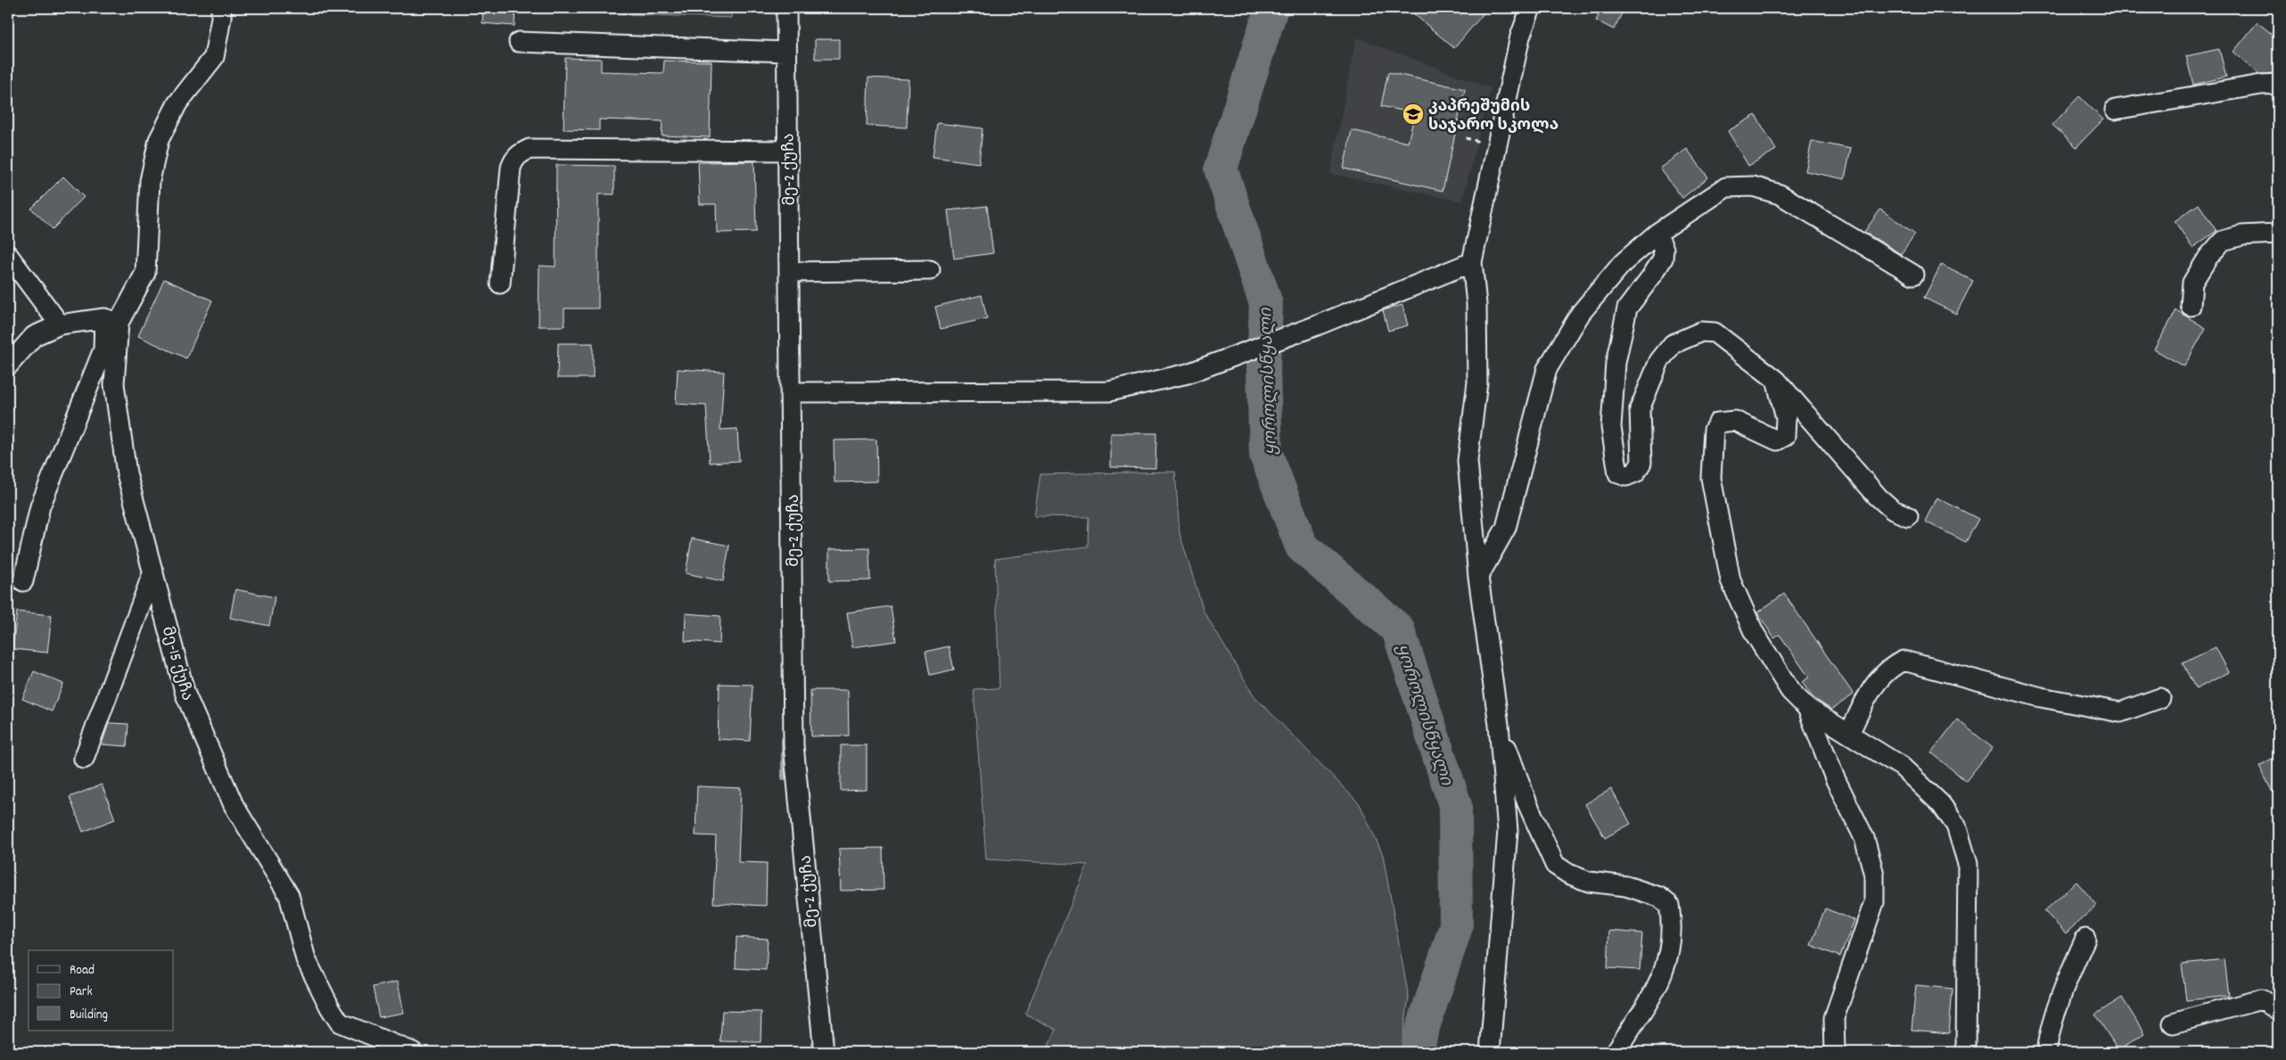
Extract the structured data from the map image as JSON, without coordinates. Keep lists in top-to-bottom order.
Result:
{
  "streets": {
    "street": ["მე-2 ქუჩა", "მე-15 ქუჩა"]
  },
  "water": ["ყოროლისწყალი"],
  "places": {
    "school or university": ["კაპრეშუმის საჯარო სკოლა"]
  },
  "legend": ["Road", "Park", "Building"]
}
